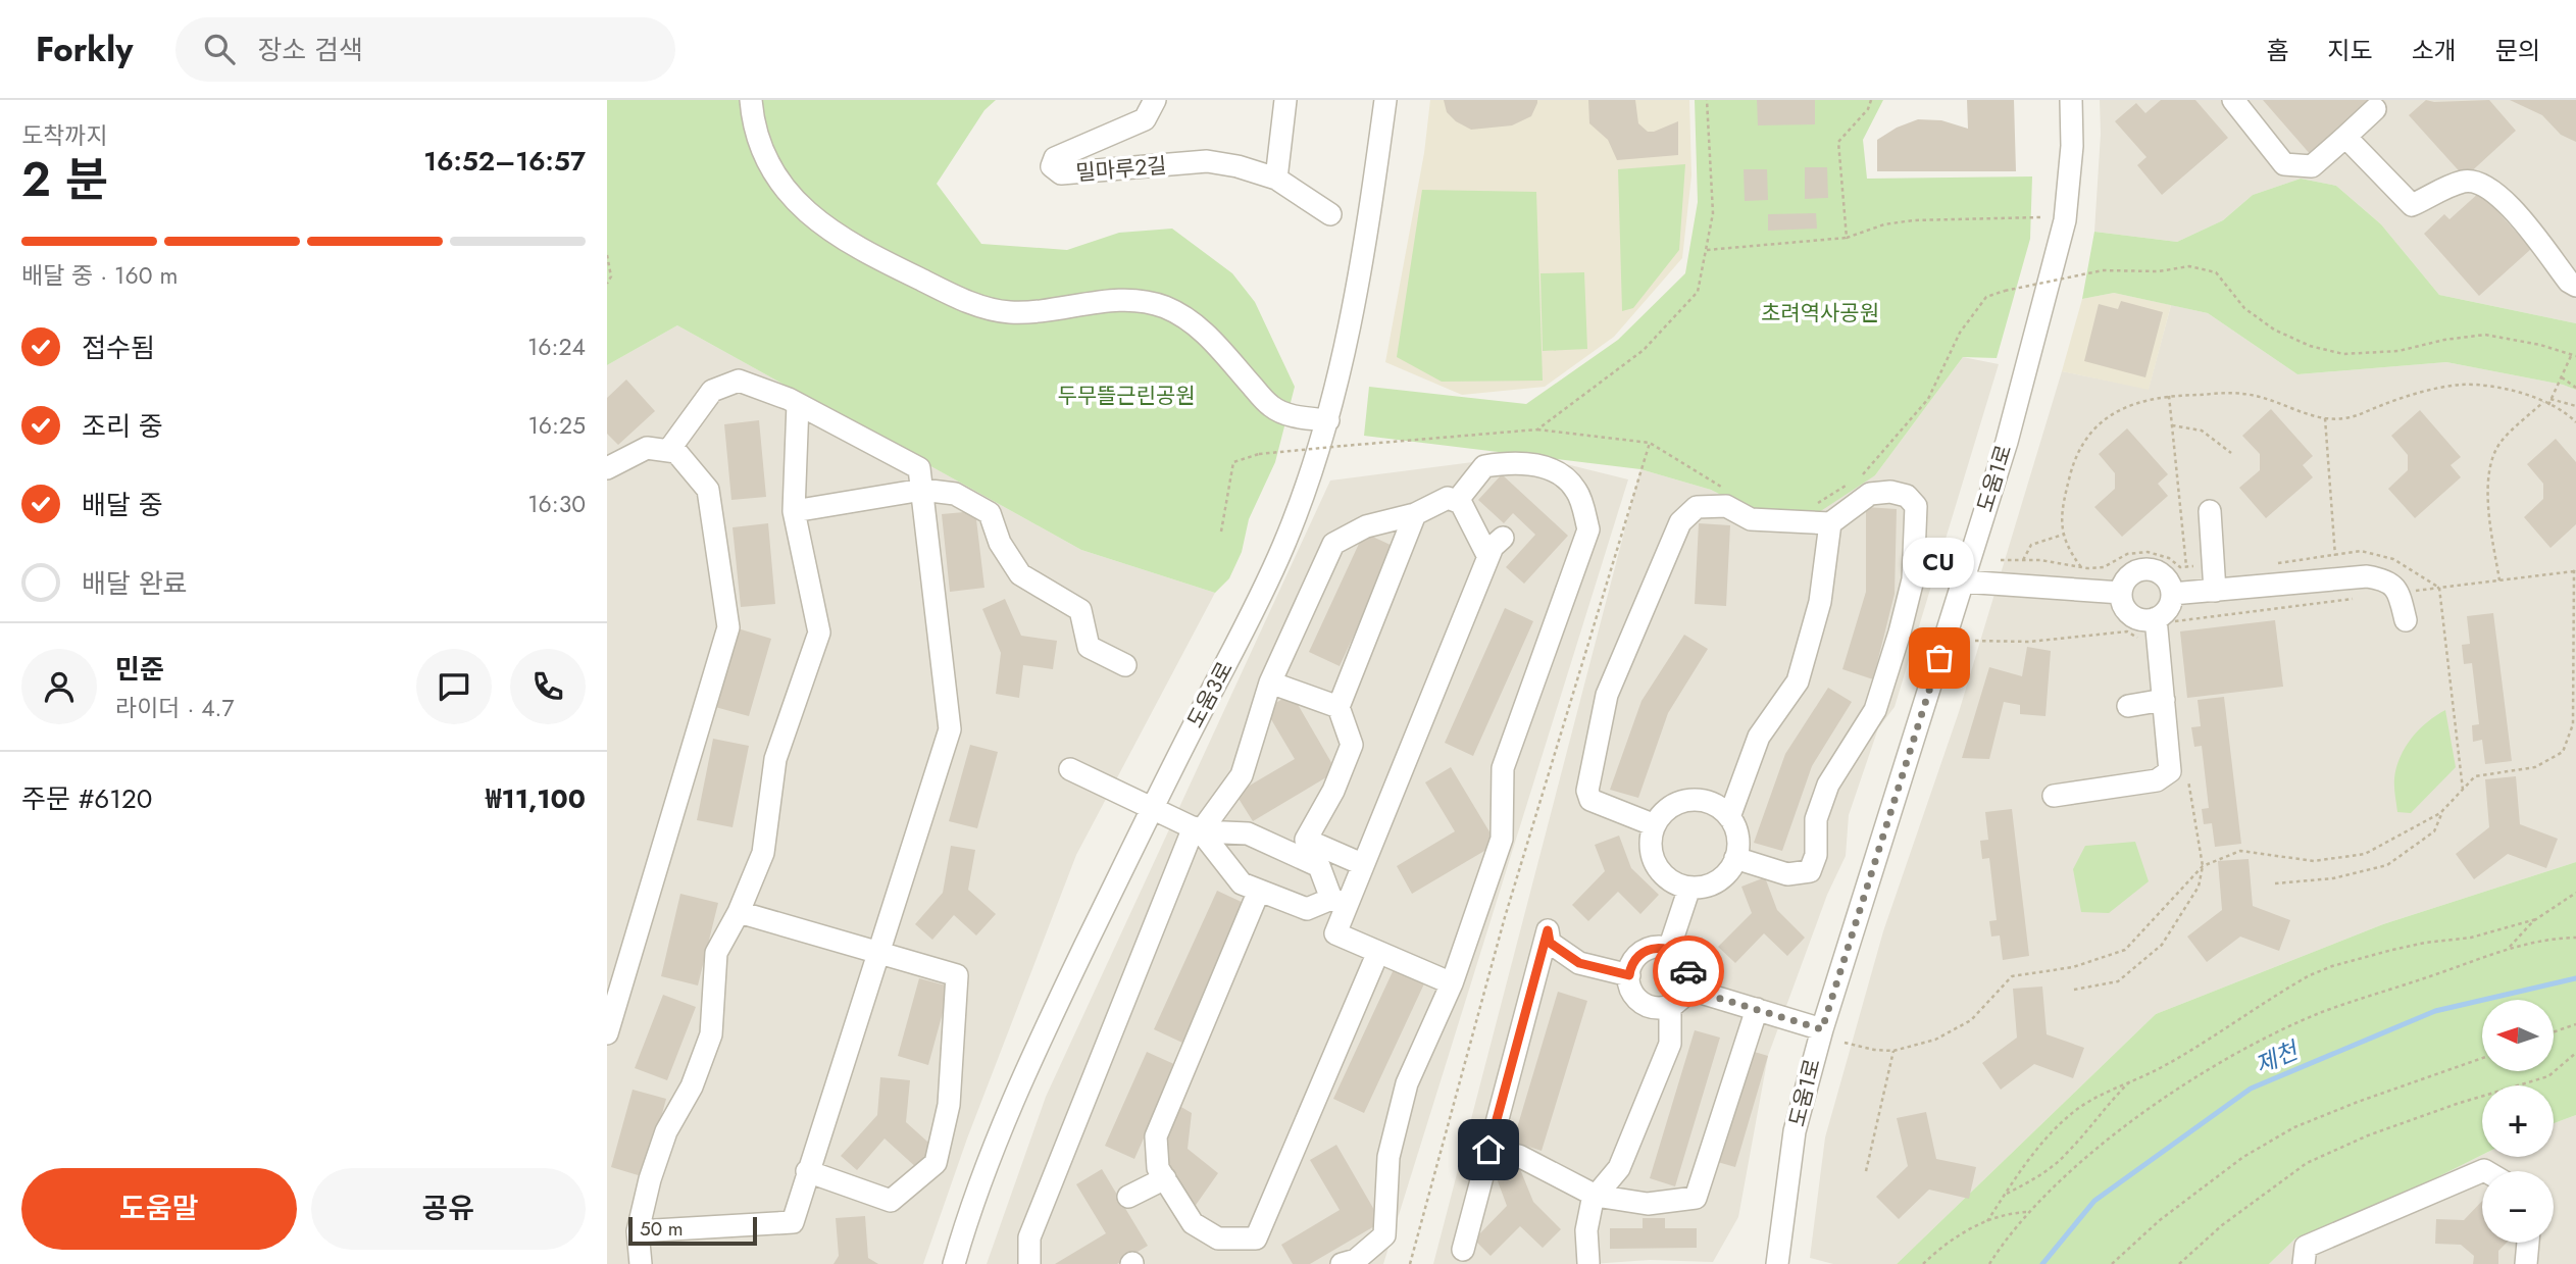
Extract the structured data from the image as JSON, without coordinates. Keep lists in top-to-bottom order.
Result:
{
  "streets": {
    "street": ["밀마루2길", "도움1로", "도움3로"]
  },
  "water": ["제천"],
  "parks": ["초려역사공원", "두무뜰근린공원"],
  "places": ["CU"],
  "scale_bar": "50 m",
  "north": "left",
  "page": {
    "header": "Forkly",
    "search": "장소 검색",
    "nav": [
      "홈",
      "지도",
      "소개",
      "문의"
    ],
    "heading": ["2 분", "도착까지", "16:52–16:57"],
    "panel": [
      "민준",
      "라이더 · 4.7",
      "주문 #6120",
      "₩11,100"
    ],
    "bar": "배달 중 · 160 m",
    "list": [
      ["접수됨", "16:24"],
      ["조리 중", "16:25"],
      ["배달 중", "16:30"],
      "배달 완료"
    ],
    "bubble": "CU",
    "map_buttons": ["+", "−"],
    "buttons": ["도움말", "공유"],
    "scale": "50 m"
  }
}
